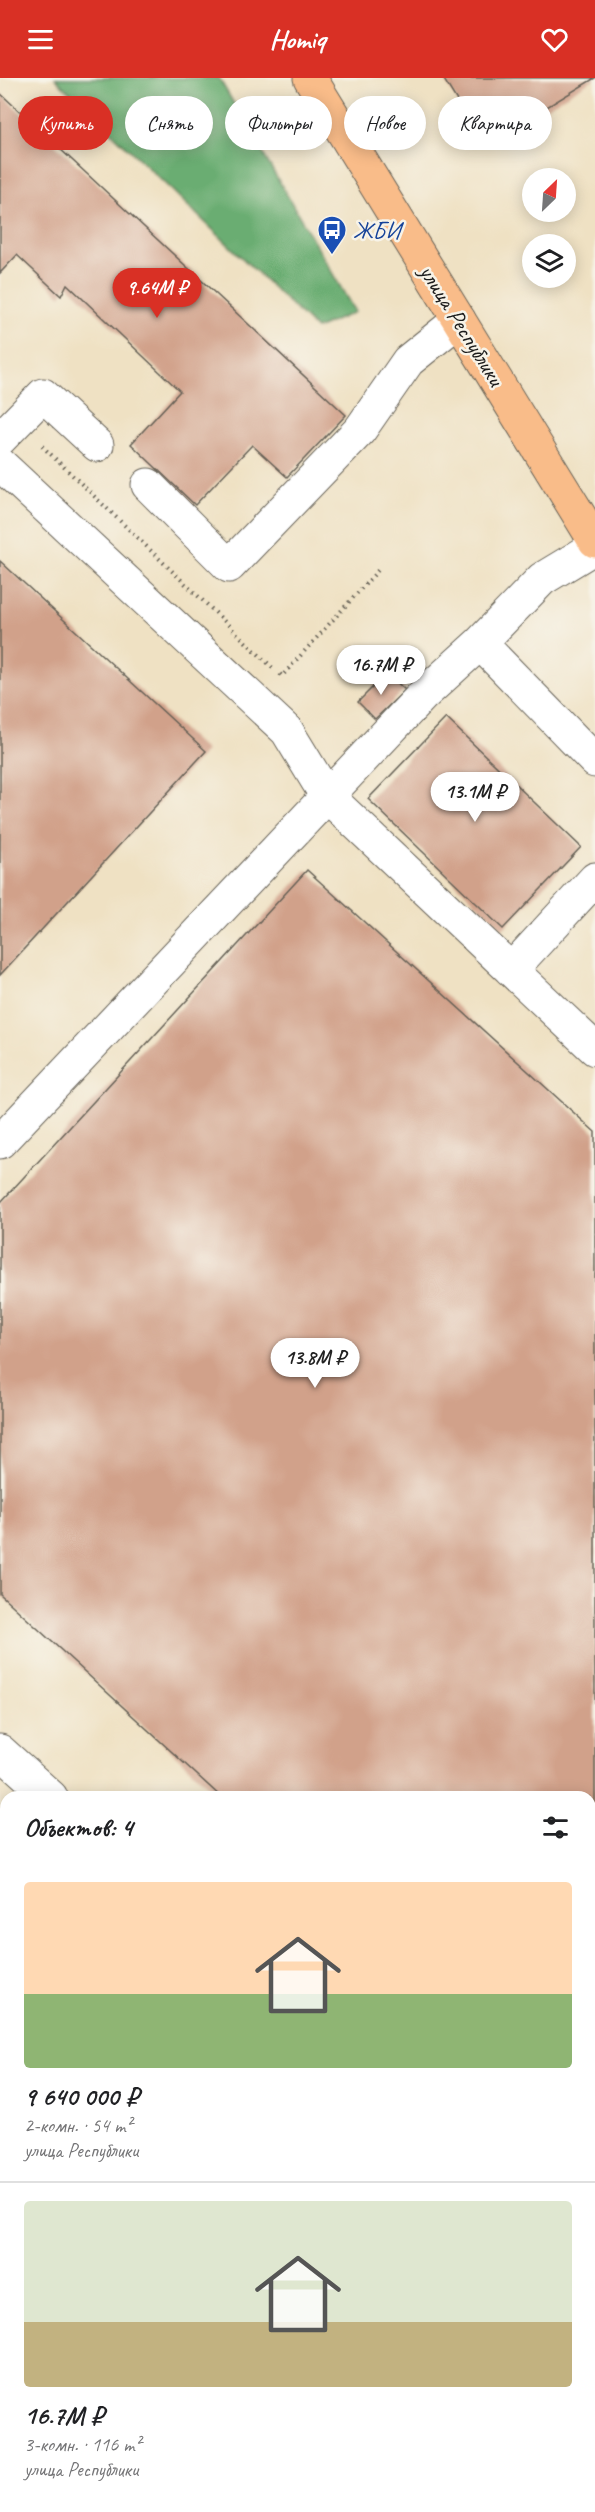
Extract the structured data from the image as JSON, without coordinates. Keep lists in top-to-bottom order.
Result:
{
  "streets": {
    "main road": ["улица Республики"]
  },
  "places": {
    "bus stop": ["ЖБИ"]
  },
  "north": "top right",
  "page": {
    "header": "Homiq",
    "chip": [
      "Купить",
      "Снять",
      "Фильтры",
      "Новое",
      "Квартира"
    ],
    "price": [
      "9.64M ₽",
      "16.7M ₽",
      "13.1M ₽",
      "13.8M ₽"
    ],
    "heading": "Объектов: 4",
    "list": [
      {
        "name": "9 640 000 ₽",
        "note": "2-комн. · 54 m² · улица Республики"
      },
      {
        "name": "16.7M ₽",
        "note": "3-комн. · 116 m² · улица Республики"
      }
    ]
  }
}
